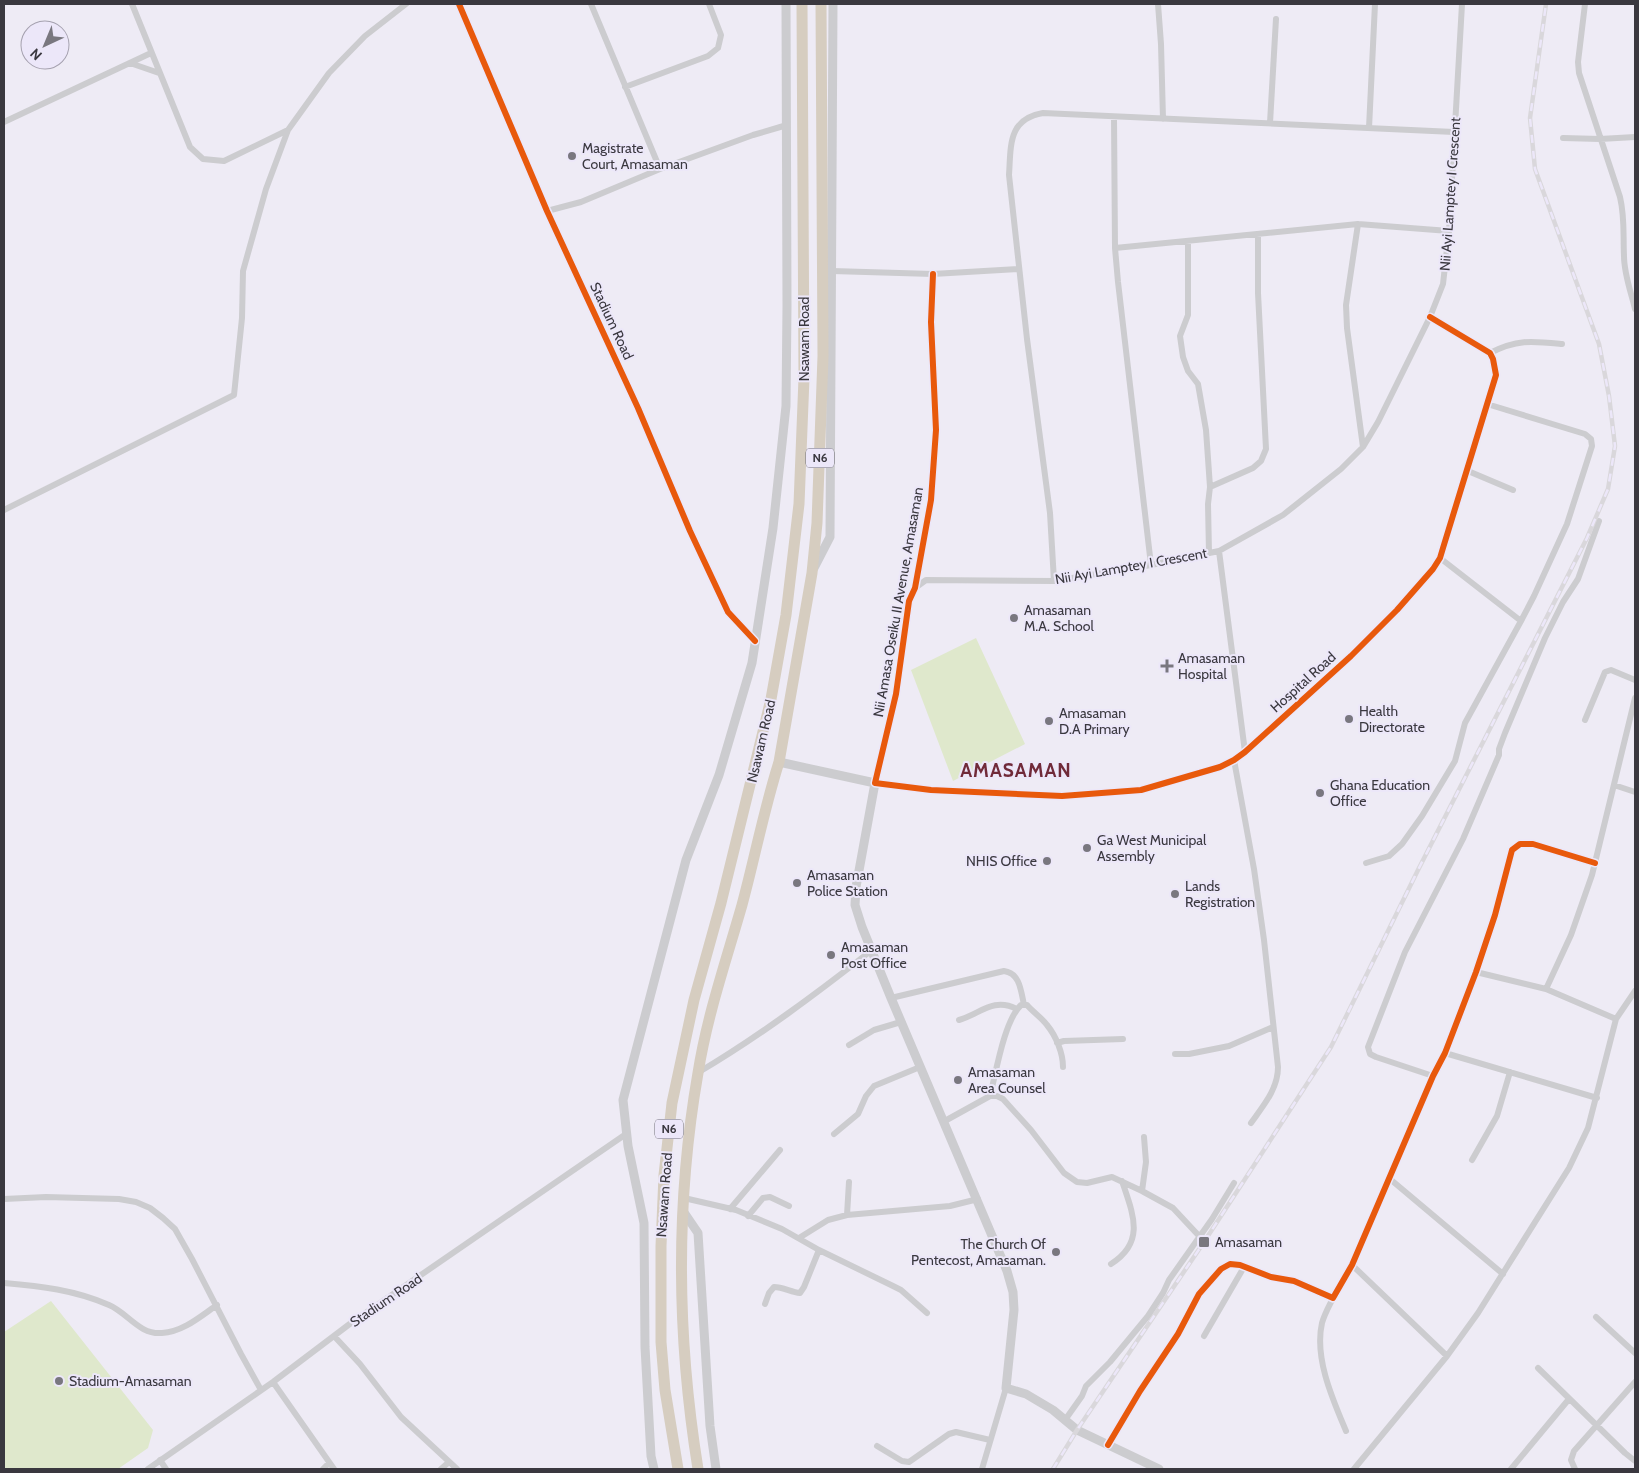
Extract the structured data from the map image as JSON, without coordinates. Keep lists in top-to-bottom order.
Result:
{
  "streets": {
    "highway": ["Nsawam Road", "N6"],
    "main road": ["Hospital Road"],
    "street": ["Nii Ayi Lamptey I Crescent", "Stadium Road", "Nii Amasa Oseiku II Avenue, Amasaman"]
  },
  "crossings": [
    ["Nii Ayi Lamptey I Crescent", "Nii Amasa Oseiku II Avenue, Amasaman"],
    ["Nsawam Road", "Hospital Road"],
    ["Nii Amasa Oseiku II Avenue, Amasaman", "Hospital Road"]
  ],
  "districts": ["AMASAMAN"],
  "places": {
    "other": [
      "Magistrate Court, Amasaman",
      "Amasaman M.A. School",
      "Health Directorate",
      "Amasaman D.A Primary",
      "Ghana Education Office",
      "Ga West Municipal Assembly",
      "NHIS Office",
      "Amasaman Police Station",
      "Lands Registration",
      "Amasaman Post Office",
      "Amasaman Area Counsel",
      "The Church Of Pentecost, Amasaman.",
      "Stadium-Amasaman"
    ],
    "health": ["Amasaman Hospital"],
    "transit": ["Amasaman"]
  },
  "north": "bottom left"
}
